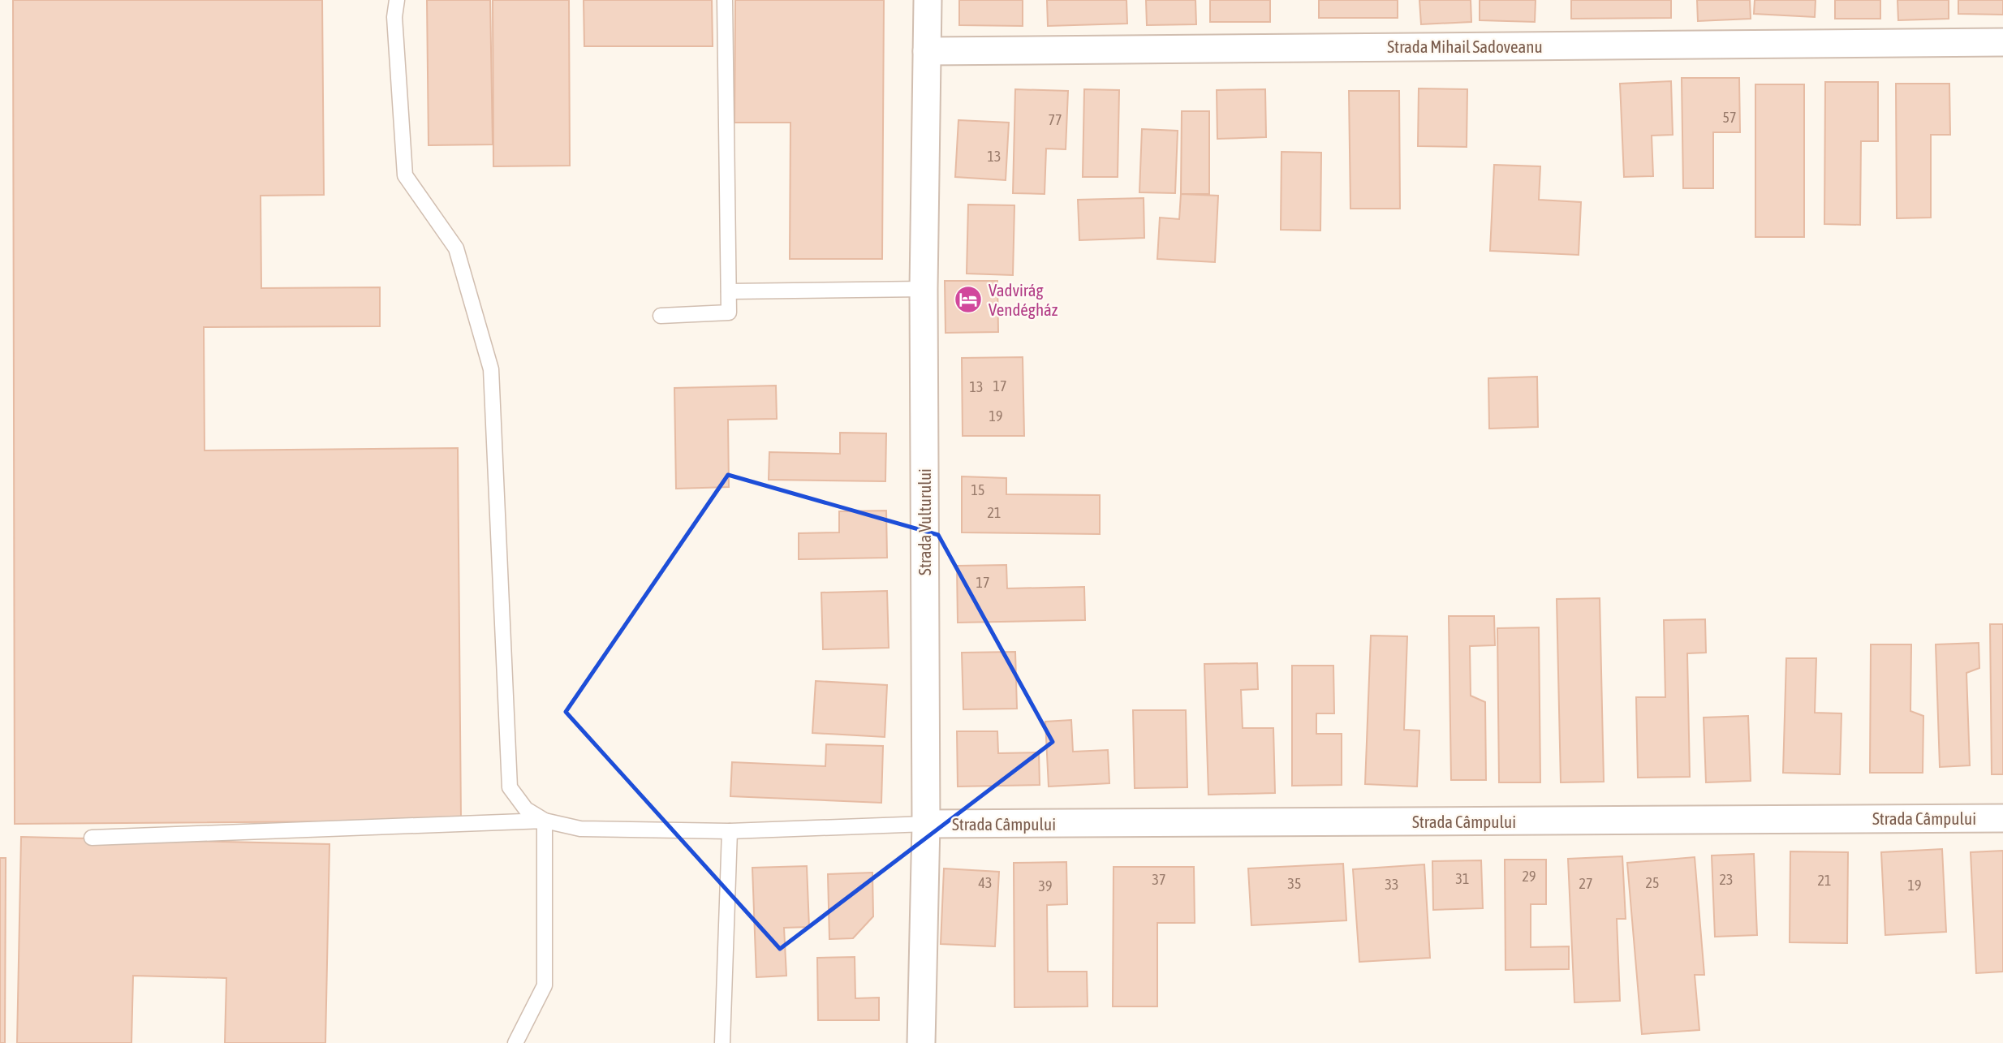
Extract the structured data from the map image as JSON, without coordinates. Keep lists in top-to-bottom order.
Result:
{
  "streets": {
    "street": ["Strada Mihail Sadoveanu", "Strada Vulturului", "Strada Câmpului"]
  },
  "crossings": [
    ["Strada Mihail Sadoveanu", "Strada Vulturului"],
    ["Strada Vulturului", "Strada Câmpului"]
  ],
  "places": {
    "hotel": ["Vadvirág Vendégház"]
  },
  "house_numbers": [
    "57",
    "77",
    "13",
    "17",
    "13",
    "19",
    "15",
    "21",
    "17",
    "29",
    "31",
    "37",
    "23",
    "21",
    "43",
    "25",
    "35",
    "27",
    "33",
    "19",
    "39"
  ]
}
